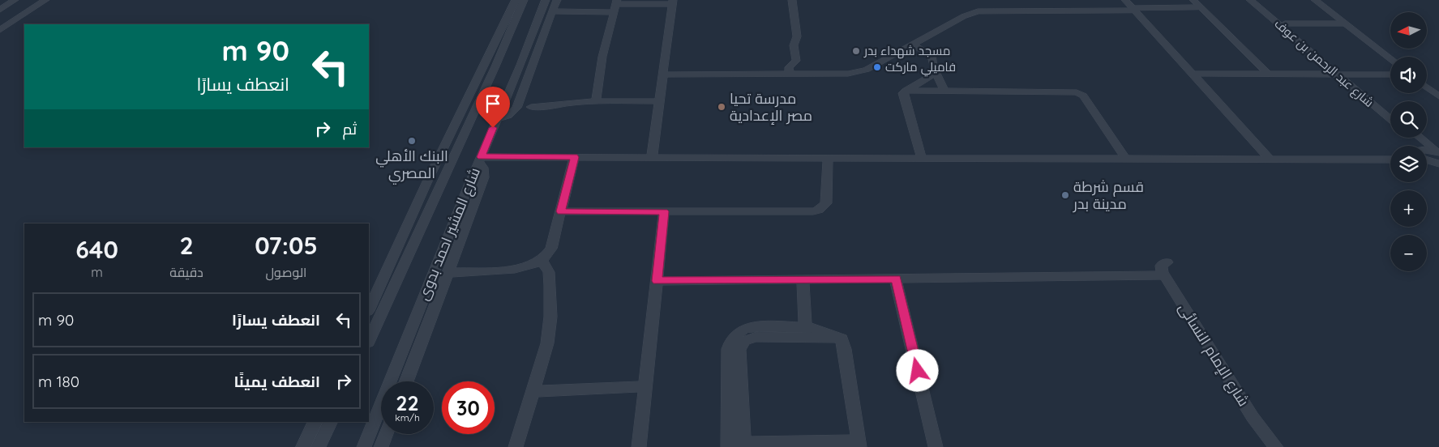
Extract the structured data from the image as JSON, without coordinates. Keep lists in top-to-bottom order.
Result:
{
  "streets": {
    "street": ["شارع عبد الرحمن بن عوف", "شارع المشير احمد بدوى", "شارع الإمام النسائى"]
  },
  "places": [
    "مسجد شهداء بدر",
    "فاميلي ماركت",
    "مدرسة تحيا مصر الإعدادية",
    "البنك الأهلي المصري",
    "قسم شرطة مدينة بدر"
  ],
  "north": "left",
  "page": {
    "map_buttons": ["+", "−"],
    "turn": ["90 m", "انعطف يسارًا"],
    "then": "ثم",
    "eta": [
      "07:05",
      "الوصول",
      "2",
      "دقيقة",
      "640",
      "m"
    ],
    "list": [
      {
        "name": "انعطف يسارًا",
        "value": "90 m"
      },
      {
        "name": "انعطف يمينًا",
        "value": "180 m"
      }
    ],
    "speed": "22 km/h",
    "limit": "30"
  }
}
